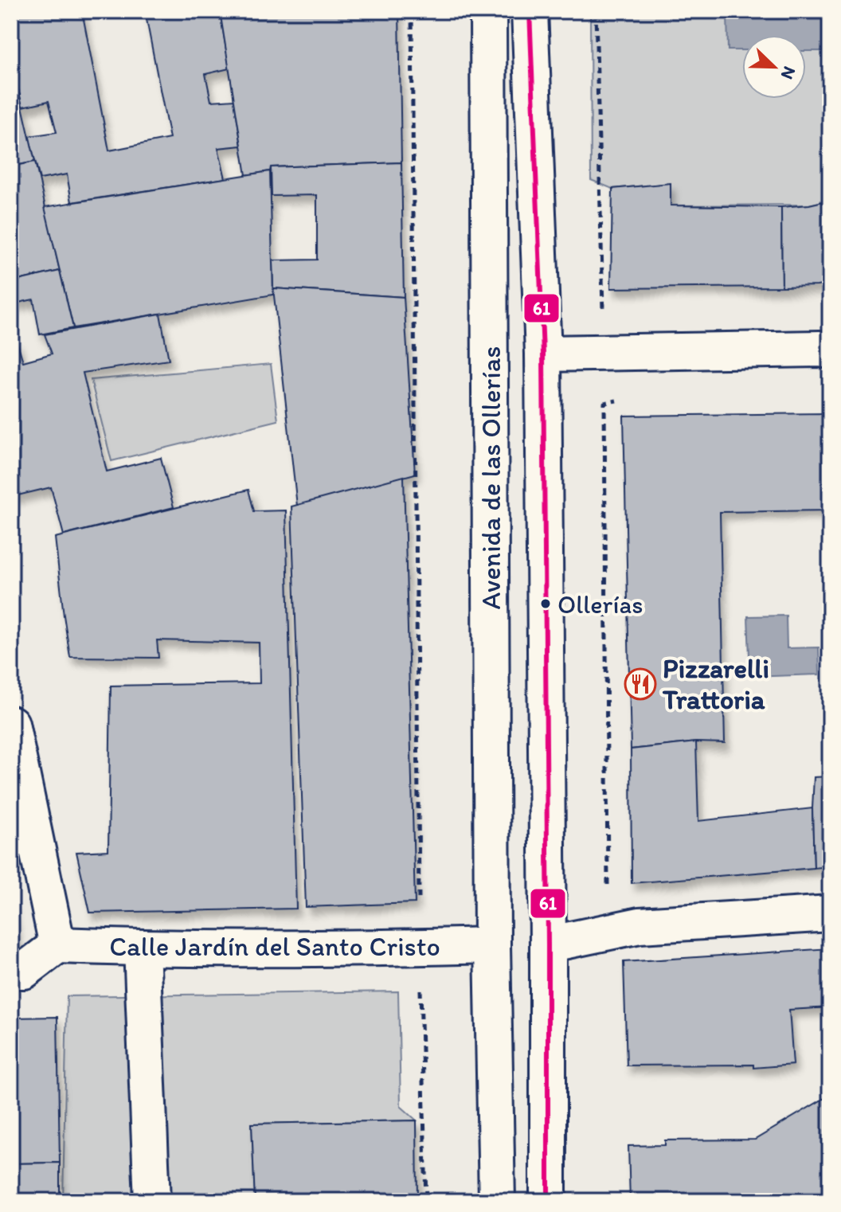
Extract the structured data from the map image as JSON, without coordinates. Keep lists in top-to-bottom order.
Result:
{
  "streets": {
    "main road": ["Avenida de las Ollerías", "Calle Jardín del Santo Cristo"]
  },
  "crossings": [
    ["Avenida de las Ollerías", "Calle Jardín del Santo Cristo"]
  ],
  "places": {
    "other": ["Ollerías"],
    "restaurant": ["Pizzarelli Trattoria"]
  },
  "lines": ["transit line 61"],
  "north": "bottom right"
}
